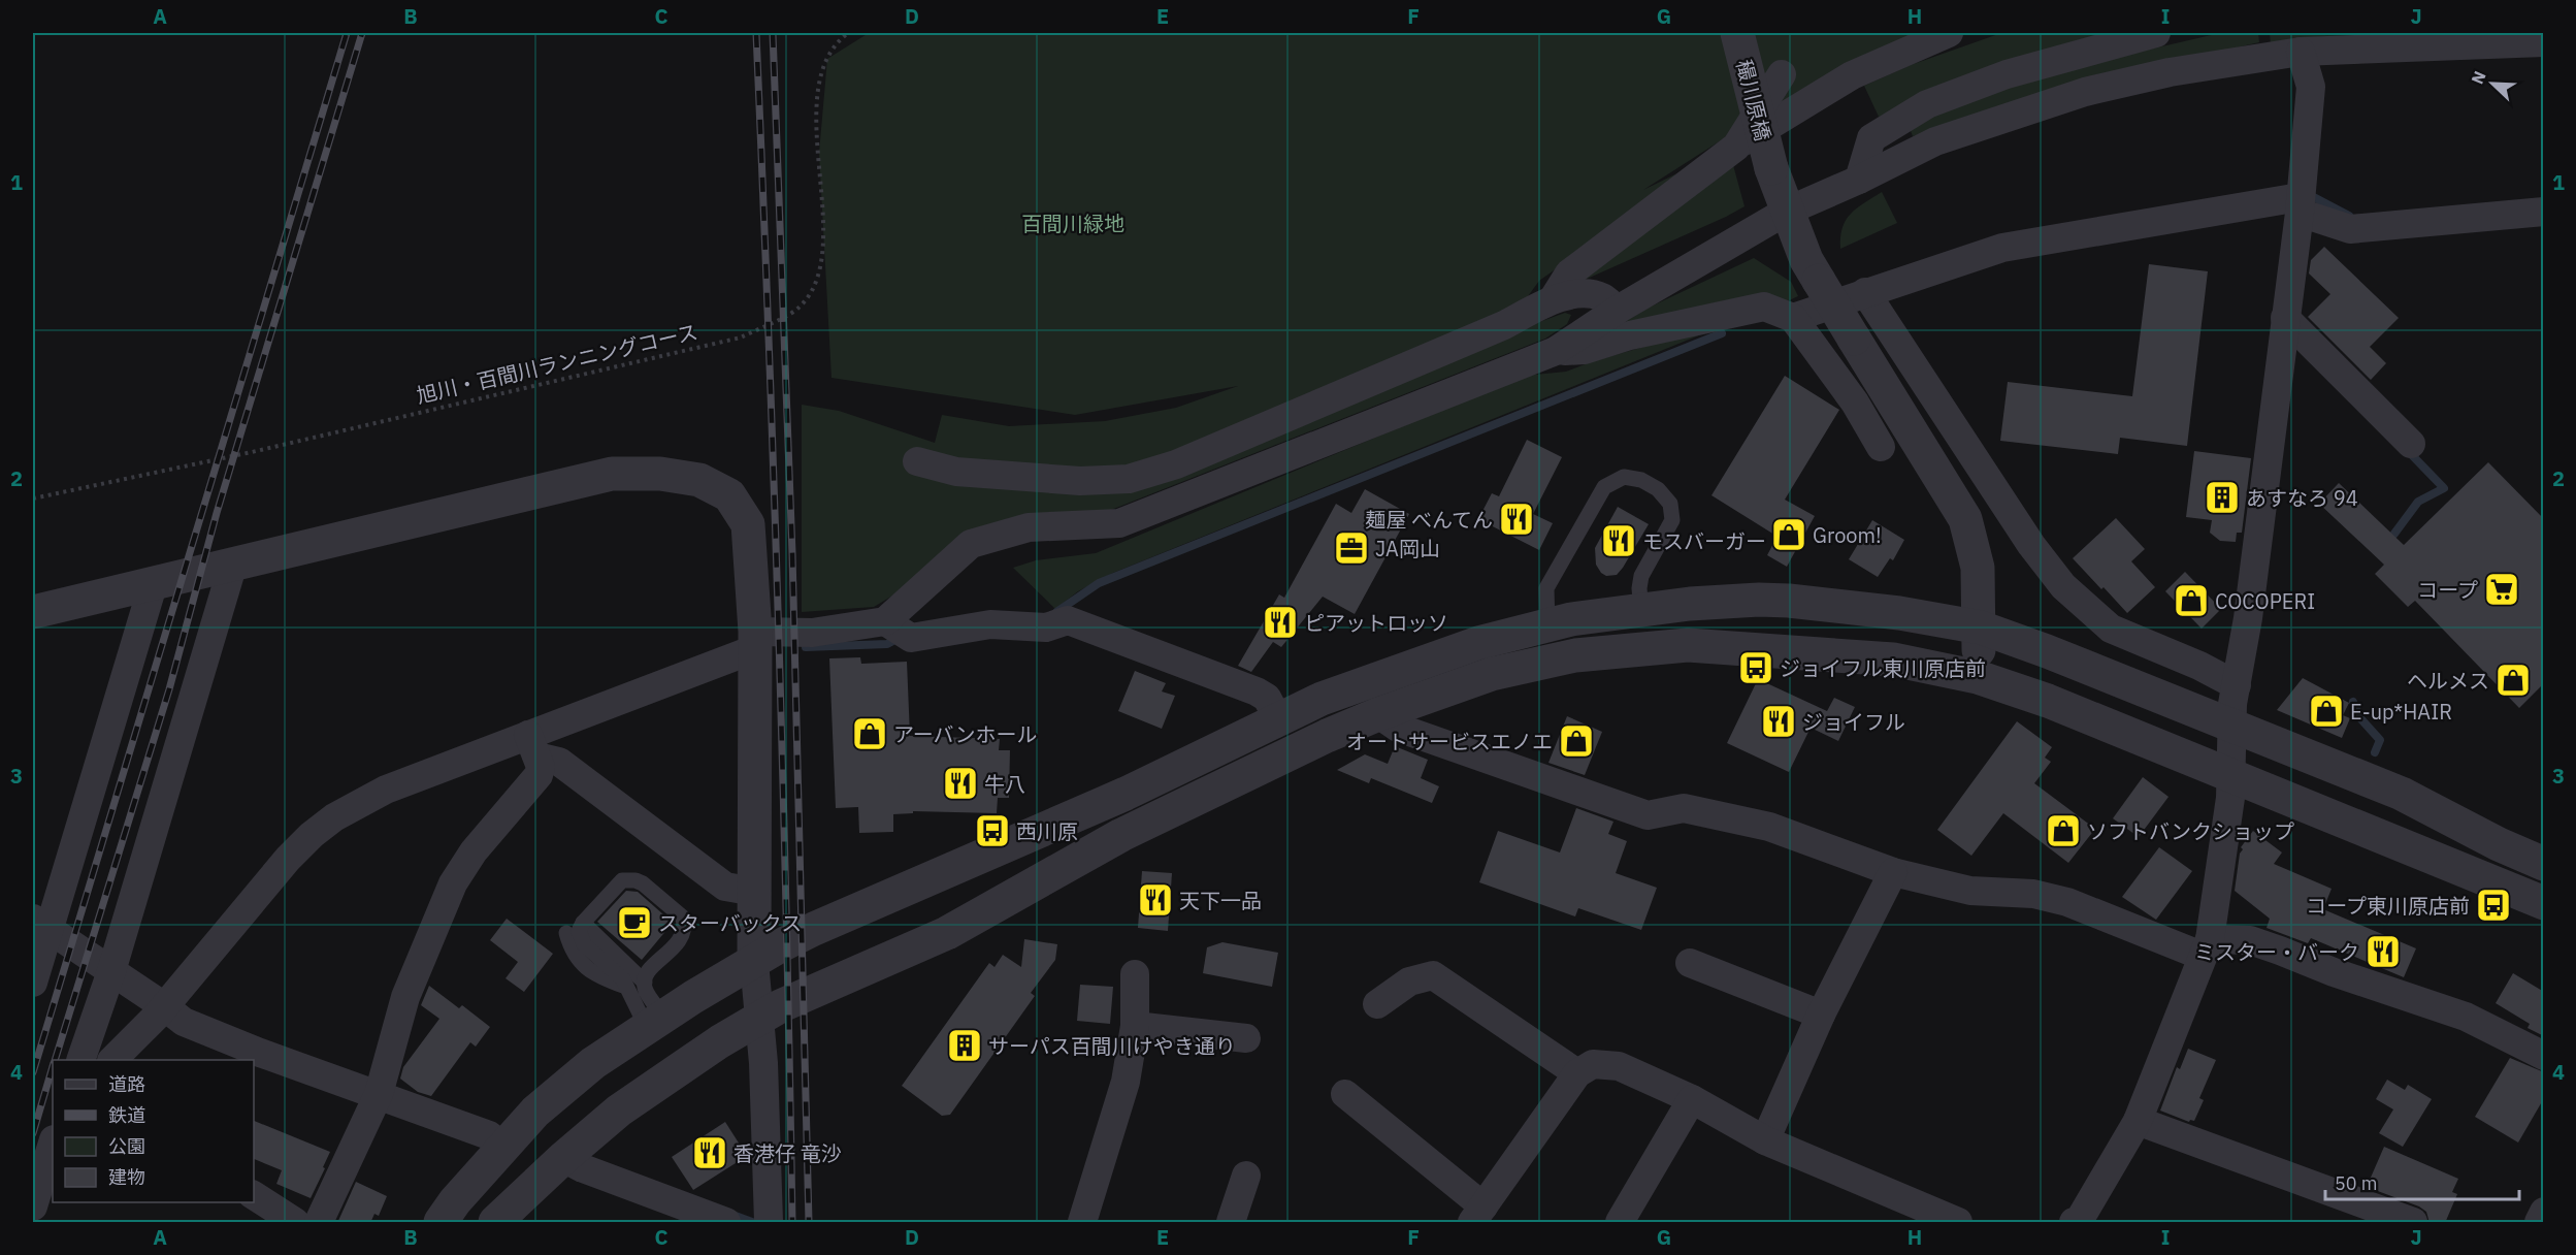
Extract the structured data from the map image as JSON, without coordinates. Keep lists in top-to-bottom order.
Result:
{
  "streets": {
    "street": ["穝川原橋"],
    "path": ["旭川・百間川ランニングコース"]
  },
  "parks": ["百間川緑地"],
  "places": {
    "building": ["あすなろ 94", "サーパス百間川けやき通り"],
    "restaurant": [
      "麺屋 べんてん",
      "モスバーガー",
      "ピアットロッソ",
      "ジョイフル",
      "牛八",
      "天下一品",
      "ミスター・バーク",
      "香港仔 竜沙"
    ],
    "shop": [
      "Groom!",
      "COCOPERI",
      "ヘルメス",
      "E-up*HAIR",
      "アーバンホール",
      "オートサービスエノエ",
      "ソフトバンクショップ"
    ],
    "office": ["JA岡山"],
    "supermarket": ["コープ"],
    "bus stop": ["ジョイフル東川原店前", "西川原", "コープ東川原店前"],
    "cafe": ["スターバックス"]
  },
  "legend": [
    "道路",
    "鉄道",
    "公園",
    "建物"
  ],
  "scale_bar": "50 m",
  "north": "top left",
  "grid": {
    "columns": [
      "A",
      "B",
      "C",
      "D",
      "E",
      "F",
      "G",
      "H",
      "I",
      "J"
    ],
    "rows": [
      "1",
      "2",
      "3",
      "4"
    ]
  }
}
